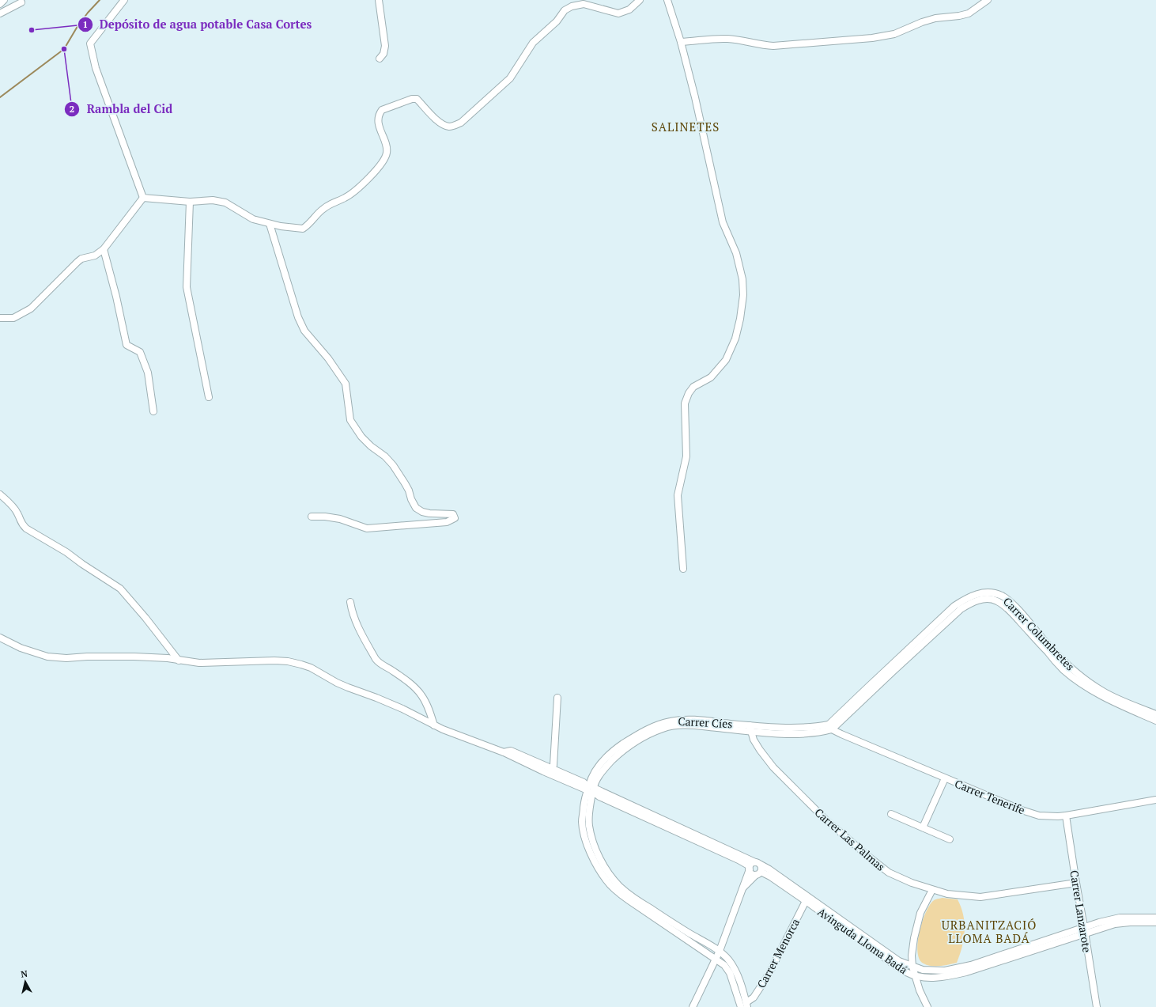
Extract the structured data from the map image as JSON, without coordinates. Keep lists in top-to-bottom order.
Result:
{
  "streets": {
    "street": [
      "Carrer Columbretes",
      "Carrer Cíes",
      "Carrer Tenerife",
      "Carrer Las Palmas",
      "Carrer Lanzarote",
      "Avinguda Lloma Badá",
      "Carrer Menorca"
    ]
  },
  "crossings": [
    ["Carrer Columbretes", "Carrer Cíes"],
    ["Carrer Columbretes", "Carrer Tenerife"],
    ["Carrer Cíes", "Carrer Tenerife"],
    ["Carrer Cíes", "Carrer Las Palmas"],
    ["Carrer Cíes", "Avinguda Lloma Badá"],
    ["Carrer Cíes", "Carrer Menorca"],
    ["Carrer Tenerife", "Carrer Lanzarote"],
    ["Carrer Las Palmas", "Carrer Lanzarote"],
    ["Carrer Lanzarote", "Avinguda Lloma Badá"],
    ["Avinguda Lloma Badá", "Carrer Menorca"]
  ],
  "districts": ["SALINETES", "URBANITZACIÓ LLOMA BADÁ"],
  "places": ["Depósito de agua potable Casa Cortes", "Rambla del Cid"],
  "north": "top"
}
